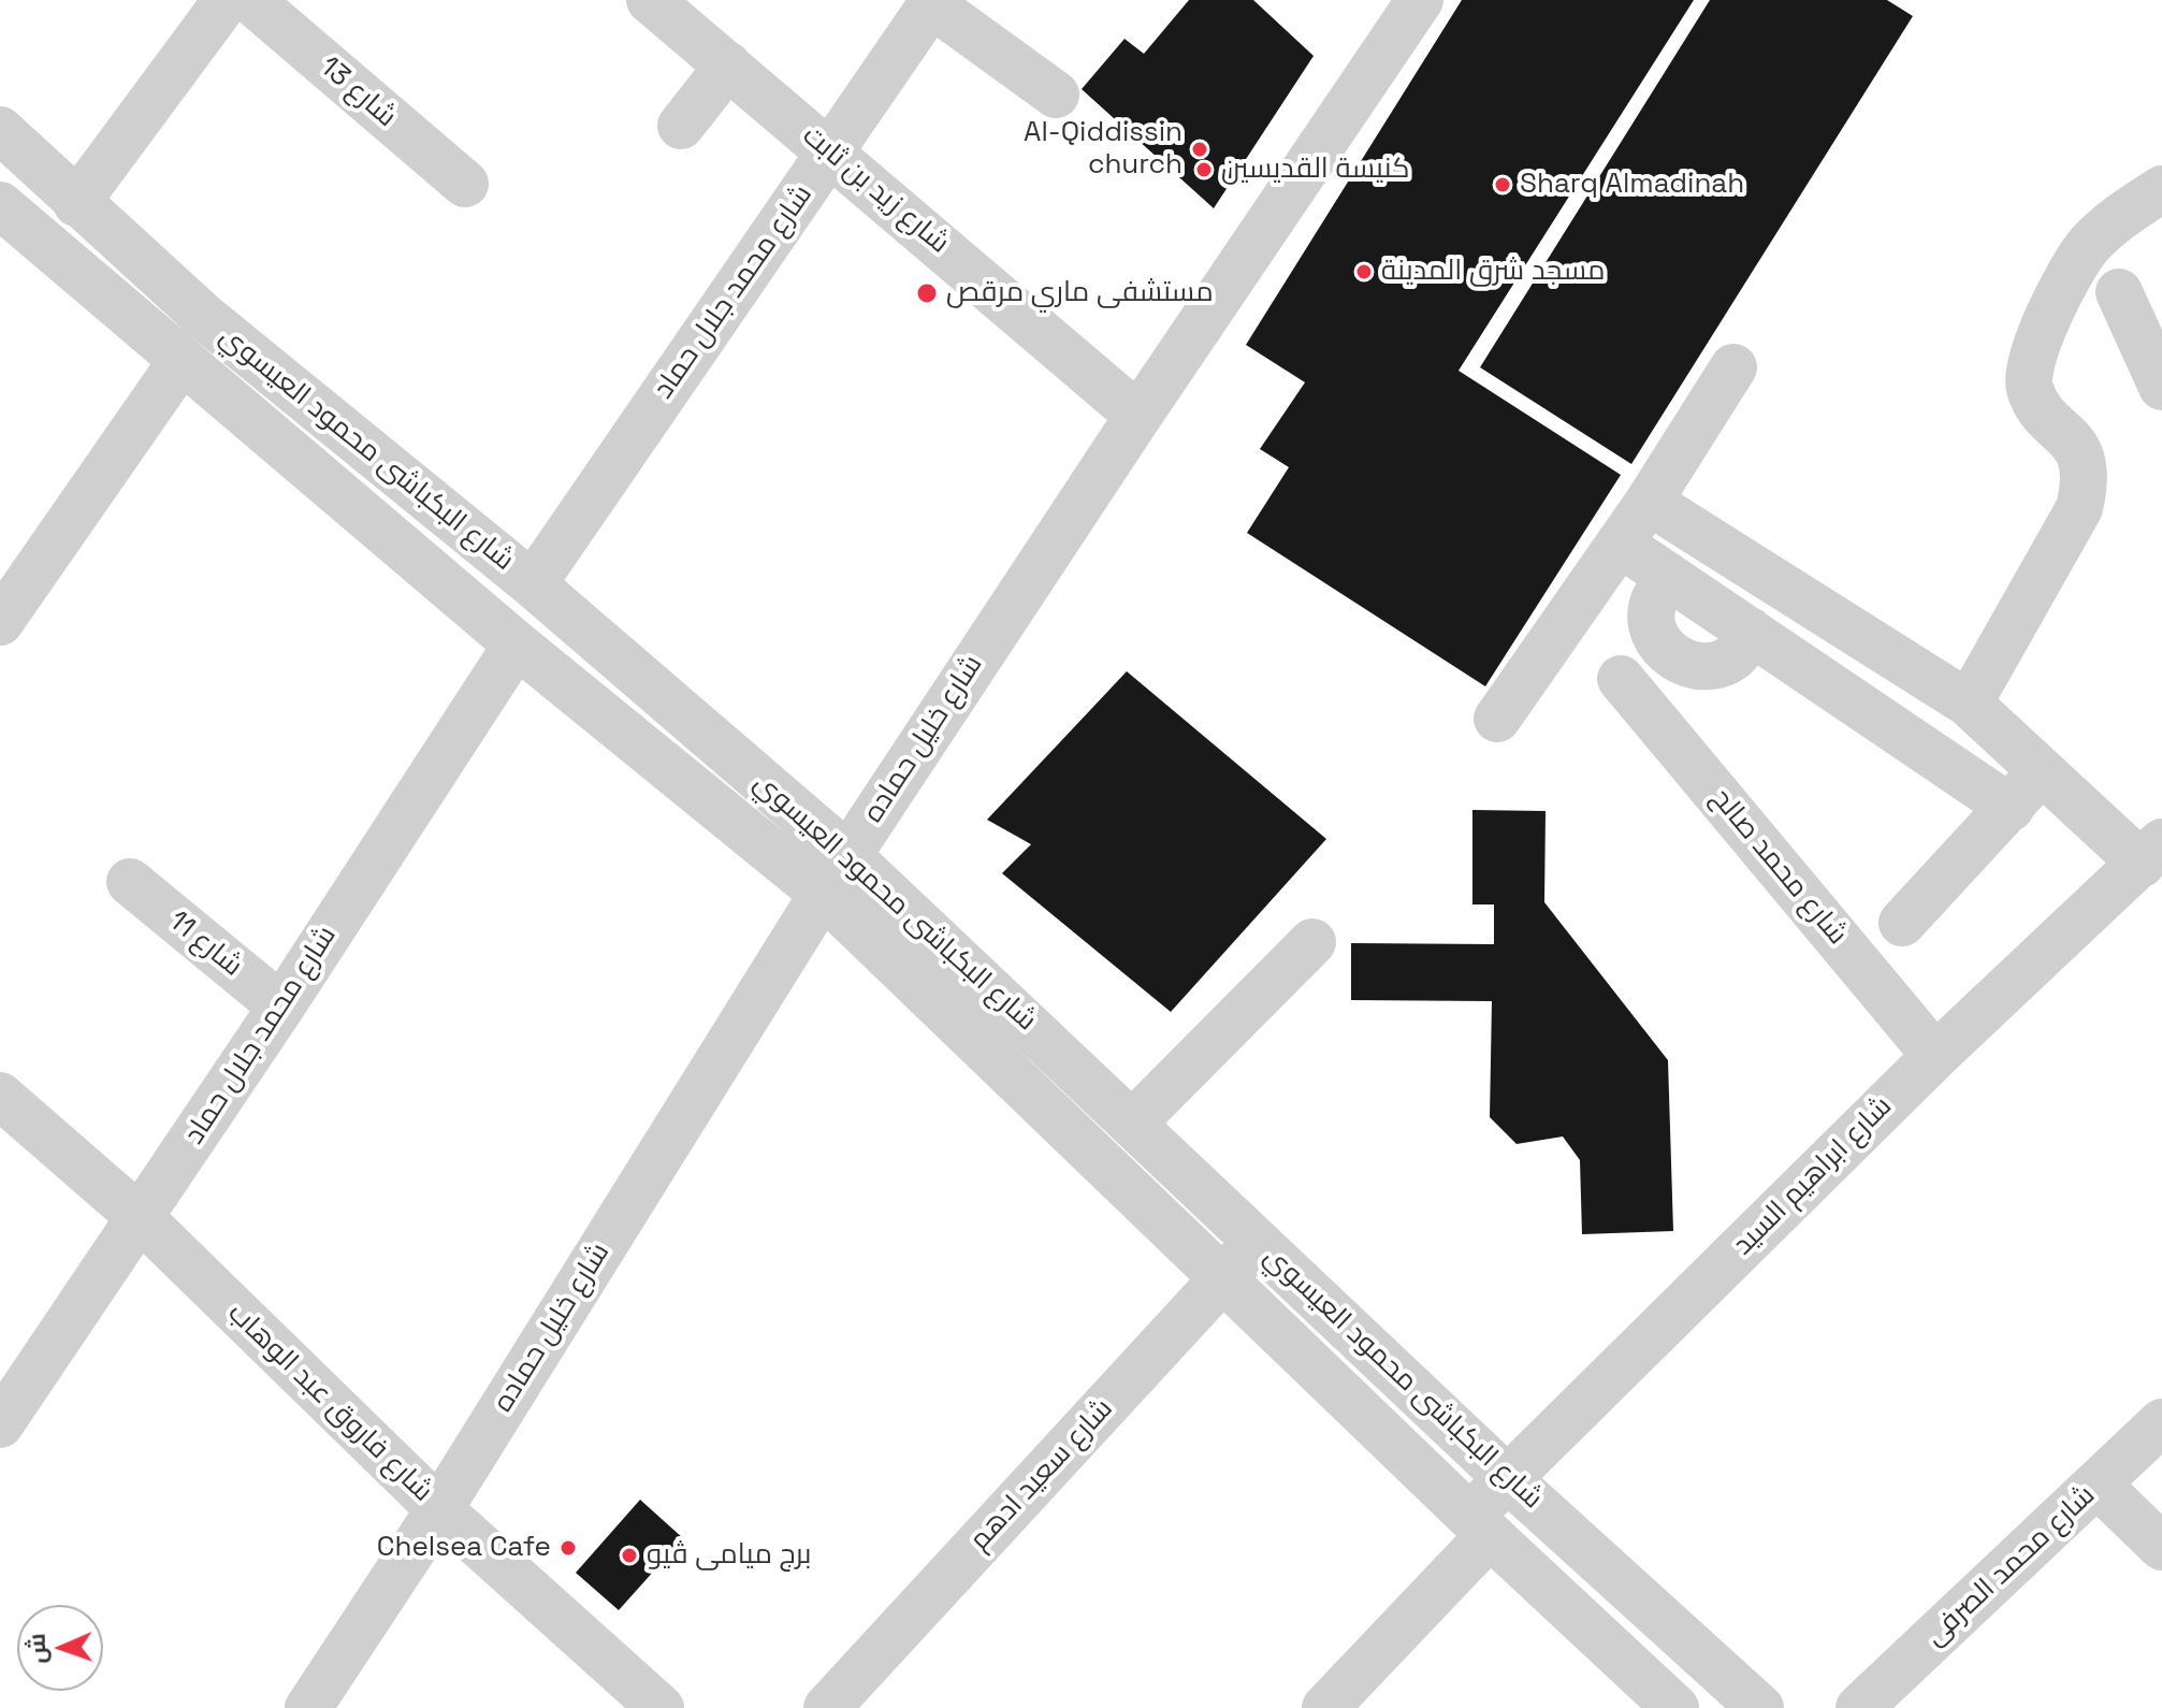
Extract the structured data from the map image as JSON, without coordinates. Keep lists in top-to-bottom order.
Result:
{
  "streets": {
    "street": [
      "شارع 13",
      "شارع زيد بن ثابت",
      "شارع محمد جلال حماد",
      "شارع البكباشى محمود العيسوي",
      "شارع خليل حماده",
      "شارع محمد صالح",
      "شارع 11",
      "شارع ابراهيم السيد",
      "شارع فاروق عبد الوهاب",
      "شارع سعيد ادهم",
      "شارع محمد الصرفى"
    ]
  },
  "crossings": [
    ["شارع زيد بن ثابت", "شارع محمد جلال حماد"],
    ["شارع زيد بن ثابت", "شارع خليل حماده"],
    ["شارع محمد جلال حماد", "شارع البكباشى محمود العيسوي"],
    ["شارع محمد جلال حماد", "شارع 11"],
    ["شارع محمد جلال حماد", "شارع فاروق عبد الوهاب"],
    ["شارع البكباشى محمود العيسوي", "شارع خليل حماده"],
    ["شارع البكباشى محمود العيسوي", "شارع ابراهيم السيد"],
    ["شارع البكباشى محمود العيسوي", "شارع سعيد ادهم"],
    ["شارع خليل حماده", "شارع فاروق عبد الوهاب"],
    ["شارع محمد صالح", "شارع ابراهيم السيد"]
  ],
  "places": [
    "Al-Qiddissin church",
    "كنيسة القديسين",
    "Sharq Almadinah",
    "مسجد شرق المدينة",
    "مستشفى ماري مرقص",
    "Chelsea Cafe",
    "برج ميامى ڤيو"
  ],
  "north": "left"
}
